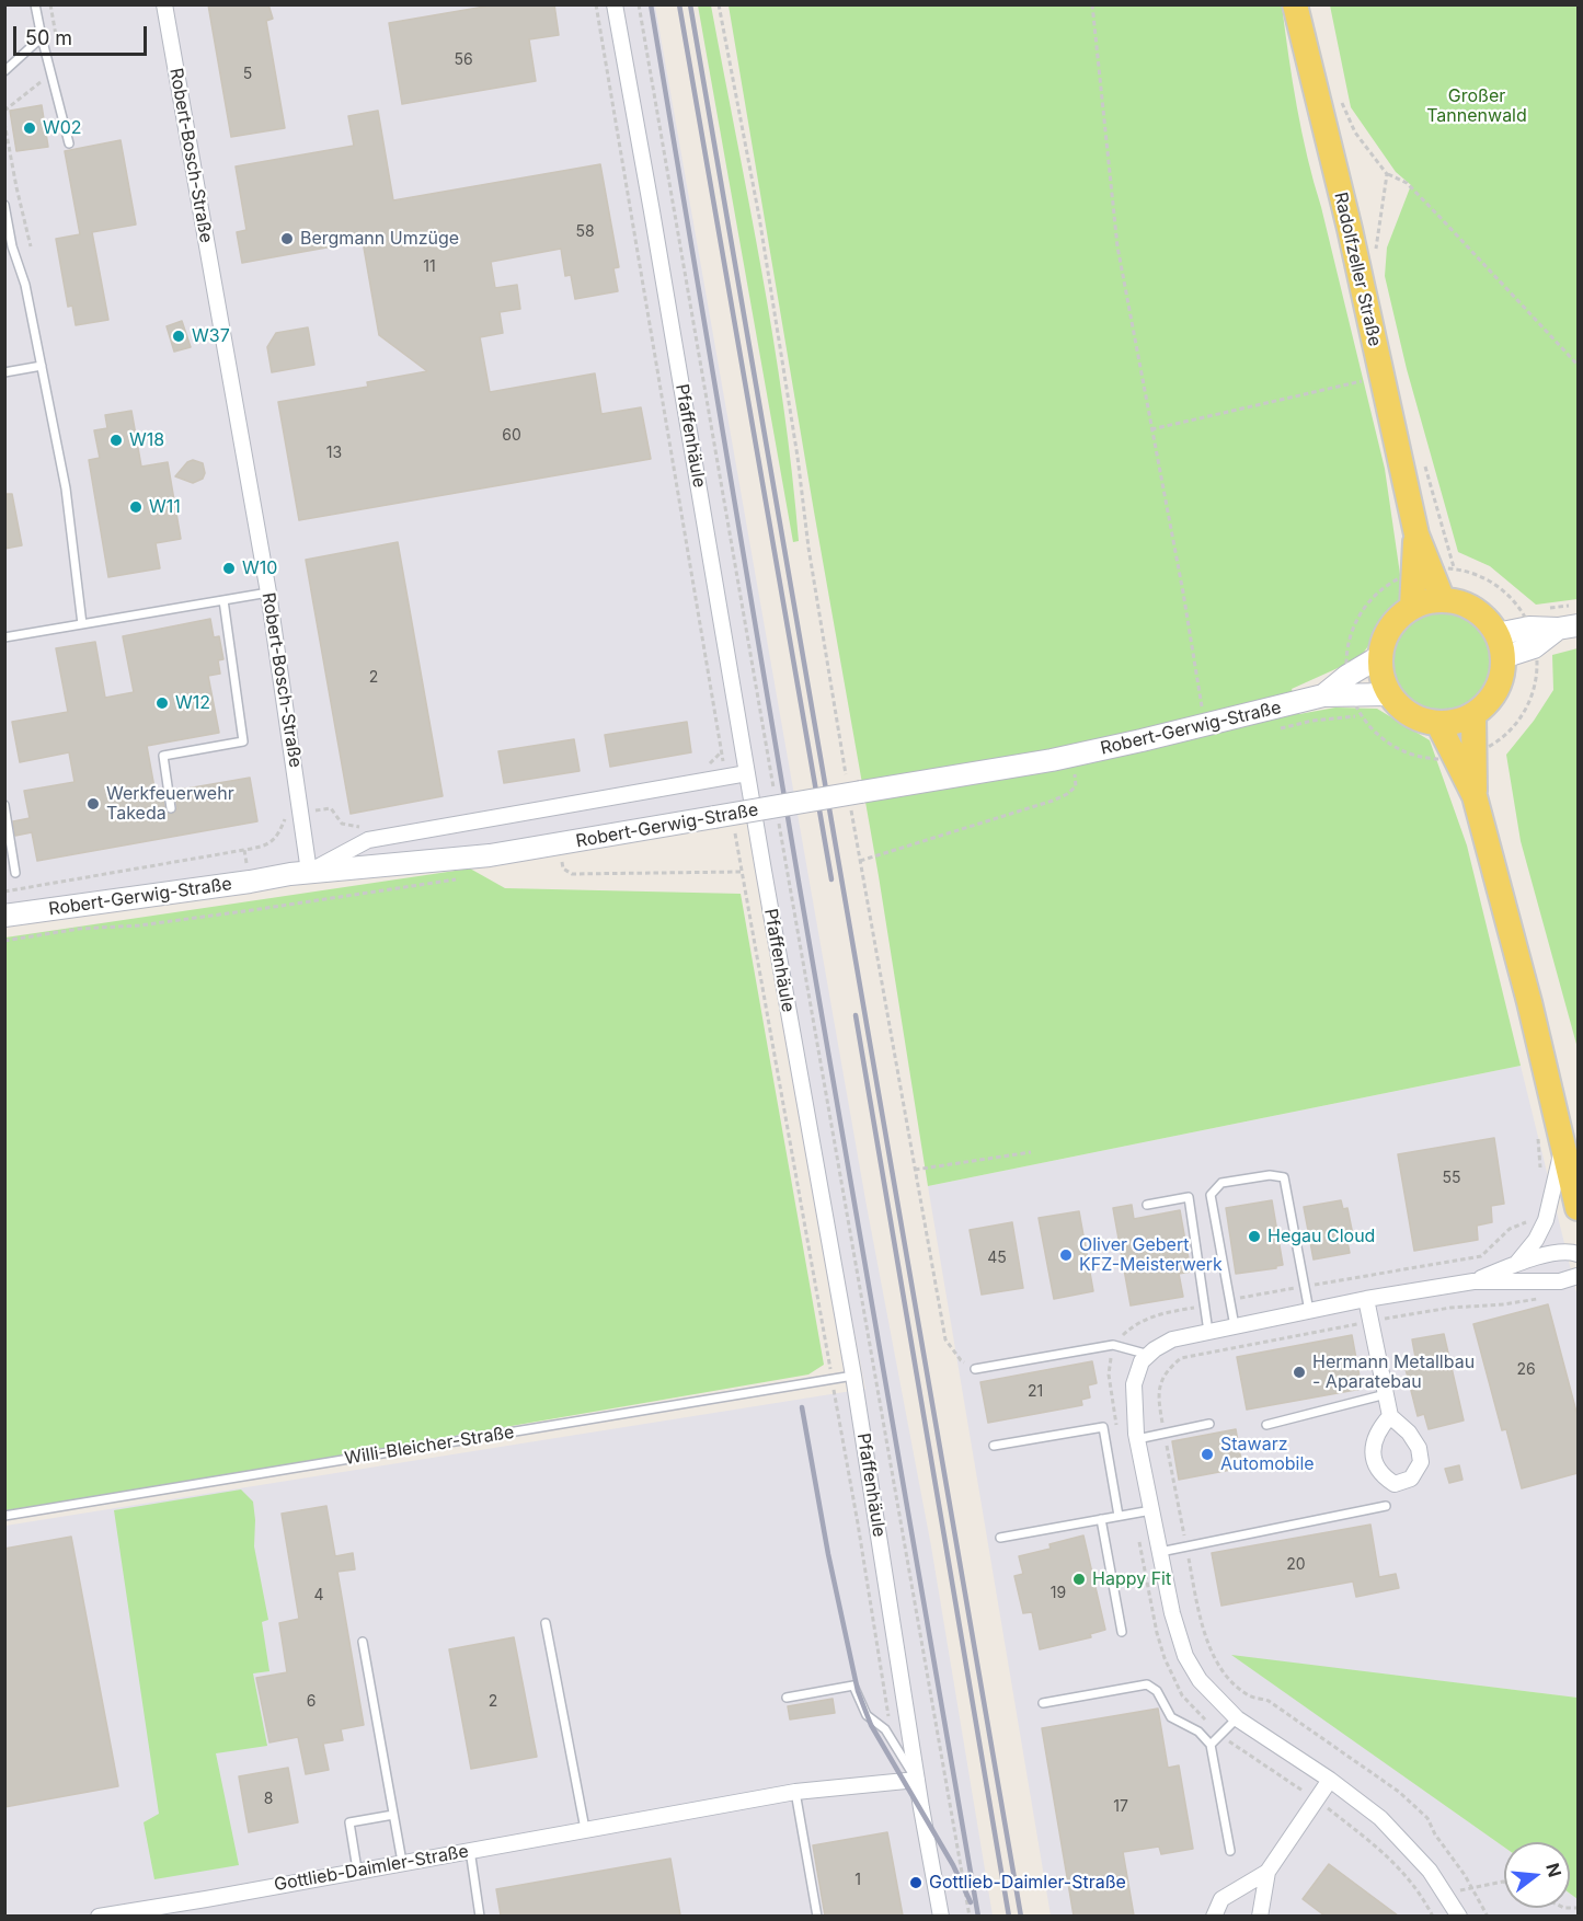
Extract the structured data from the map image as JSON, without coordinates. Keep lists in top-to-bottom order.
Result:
{
  "streets": {
    "main road": ["Radolfzeller Straße"],
    "street": [
      "Robert-Bosch-Straße",
      "Pfaffenhäule",
      "Robert-Gerwig-Straße",
      "Gottlieb-Daimler-Straße"
    ],
    "lane": ["Willi-Bleicher-Straße"]
  },
  "crossings": [
    ["Robert-Bosch-Straße", "Robert-Gerwig-Straße"],
    ["Pfaffenhäule", "Willi-Bleicher-Straße"],
    ["Pfaffenhäule", "Gottlieb-Daimler-Straße"]
  ],
  "parks": ["Großer Tannenwald"],
  "places": [
    "W02",
    "Bergmann Umzüge",
    "W37",
    "W18",
    "W11",
    "W10",
    "W12",
    "Werkfeuerwehr Takeda",
    "Hegau Cloud",
    "Oliver Gebert KFZ-Meisterwerk",
    "Hermann Metallbau - Aparatebau",
    "Stawarz Automobile",
    "Happy Fit",
    "Gottlieb-Daimler-Straße"
  ],
  "house_numbers": [
    "56",
    "5",
    "58",
    "11",
    "60",
    "13",
    "2",
    "55",
    "45",
    "26",
    "21",
    "20",
    "19",
    "4",
    "6",
    "2",
    "8",
    "17",
    "1"
  ],
  "scale_bar": "50 m",
  "north": "right"
}
